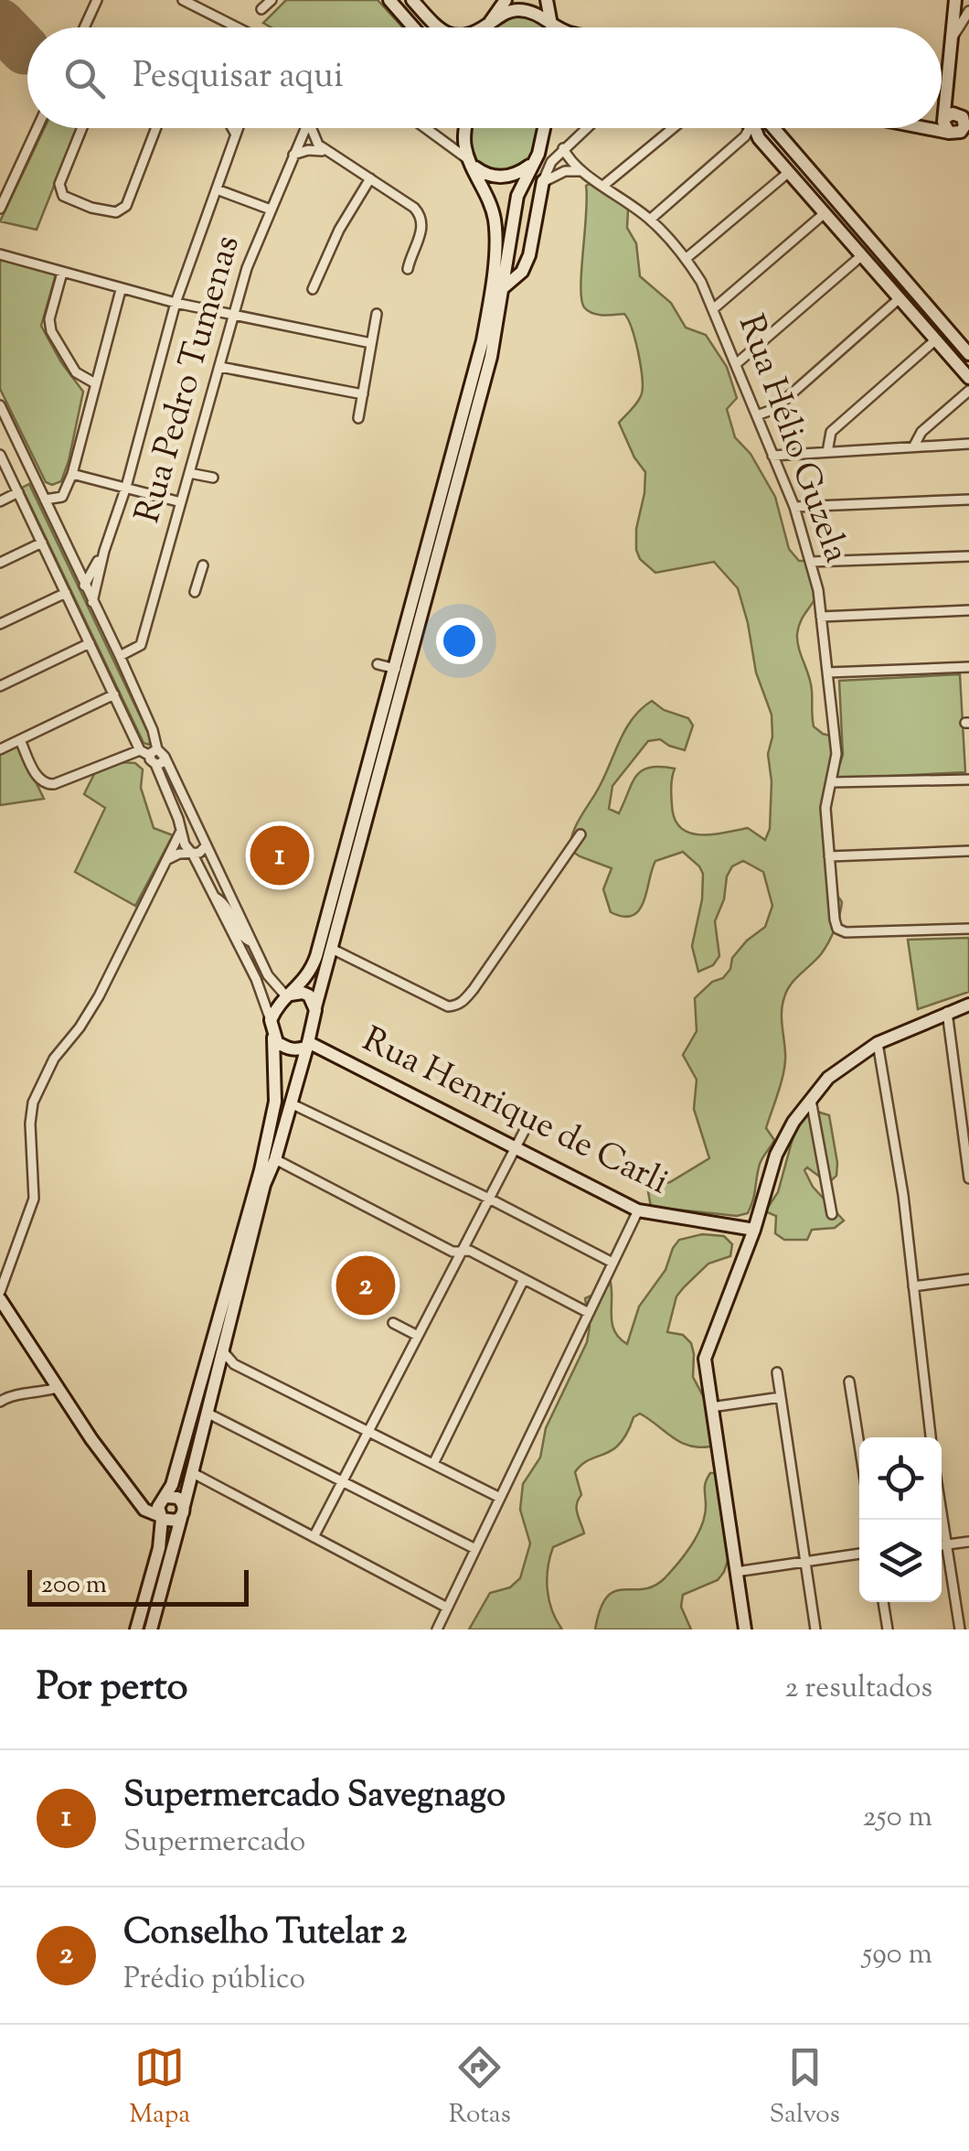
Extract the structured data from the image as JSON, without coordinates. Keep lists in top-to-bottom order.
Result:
{
  "streets": {
    "main road": ["Rua Henrique de Carli"],
    "street": ["Rua Pedro Tumenas", "Rua Hélio Guzela"]
  },
  "scale_bar": "200 m",
  "page": {
    "search": "Pesquisar aqui",
    "pins": ["1", "2"],
    "scale": "200 m",
    "heading": ["Por perto", "2 resultados"],
    "list": [
      {
        "mark": "1",
        "name": "Supermercado Savegnago",
        "note": "Supermercado",
        "value": "250 m"
      },
      {
        "mark": "2",
        "name": "Conselho Tutelar 2",
        "note": "Prédio público",
        "value": "590 m"
      }
    ],
    "nav": ["Mapa", "Rotas", "Salvos"]
  }
}
